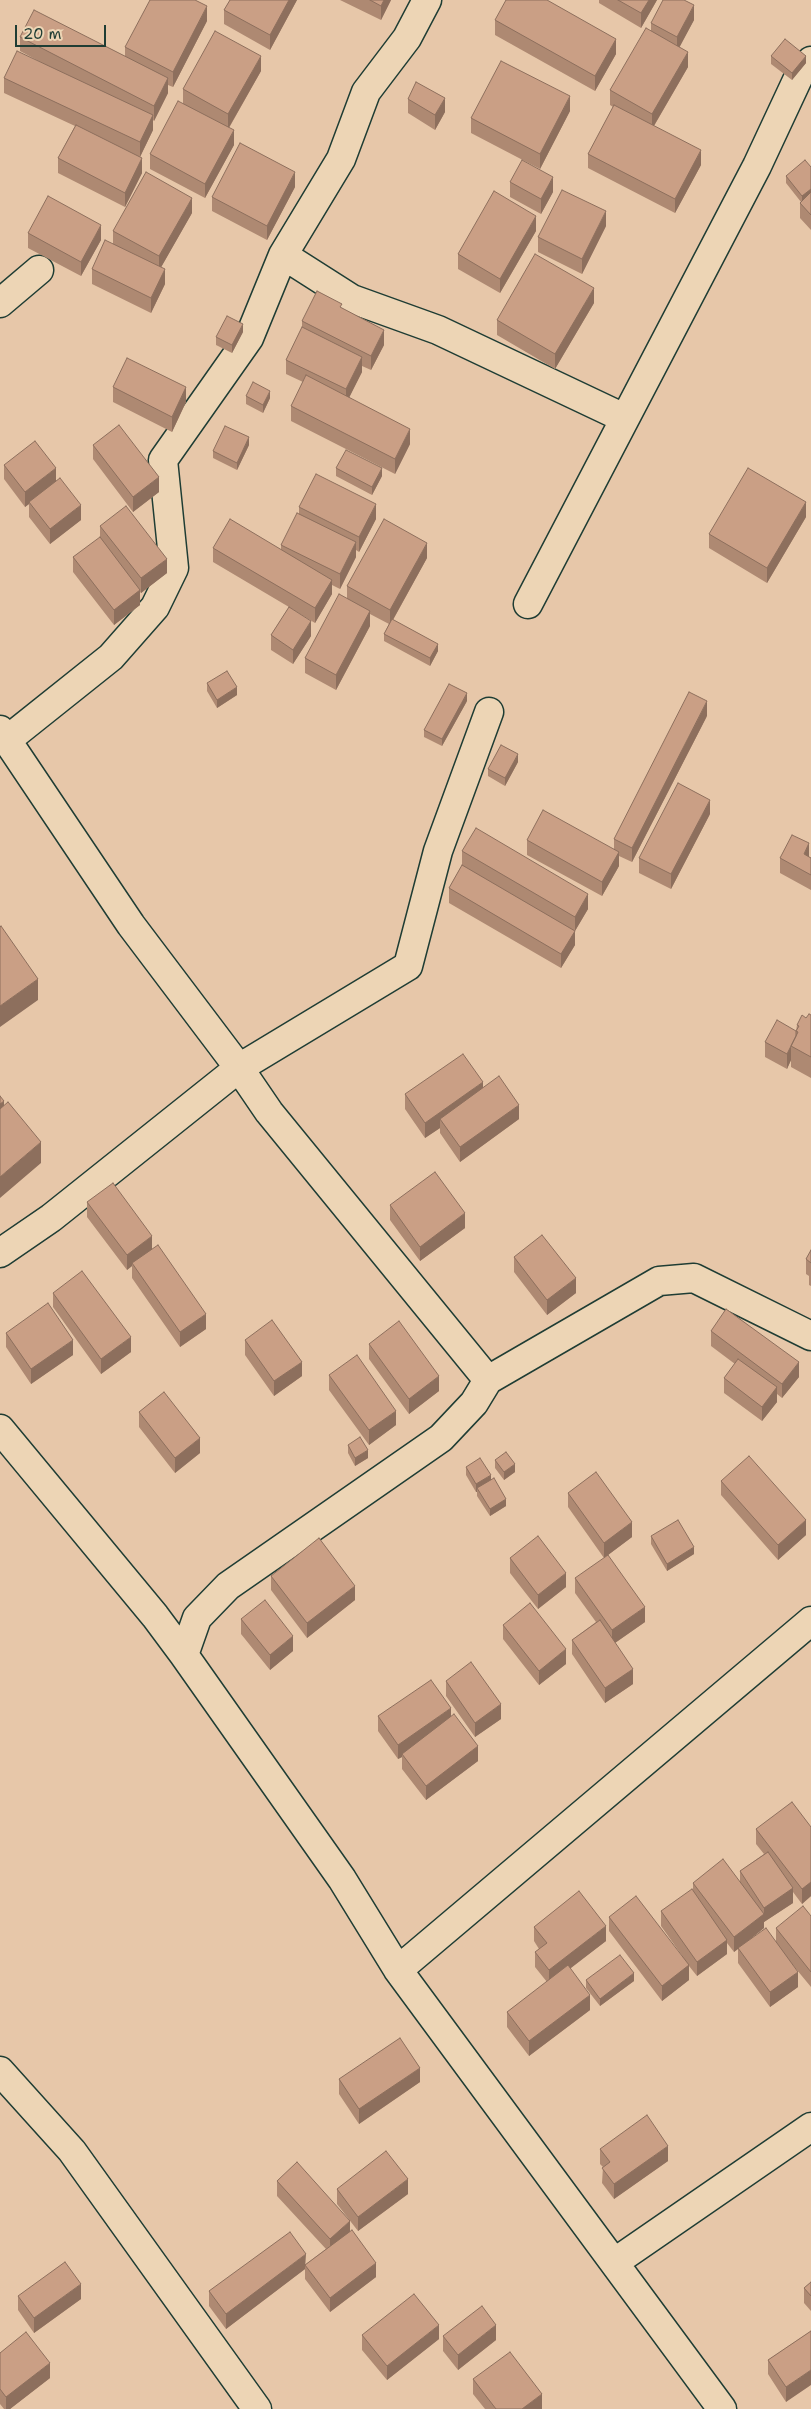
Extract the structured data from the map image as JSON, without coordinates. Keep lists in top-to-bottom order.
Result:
{
  "scale_bar": "20 m"
}
